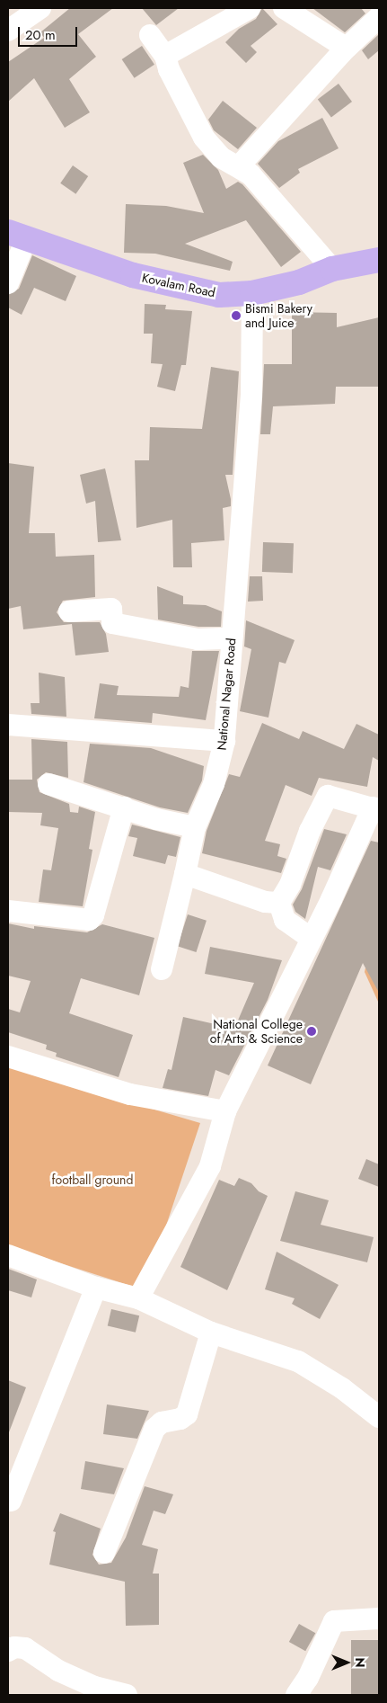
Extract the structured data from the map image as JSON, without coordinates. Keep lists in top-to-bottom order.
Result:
{
  "streets": {
    "main road": ["Kovalam Road"],
    "street": ["National Nagar Road"]
  },
  "crossings": [
    ["Kovalam Road", "National Nagar Road"]
  ],
  "parks": ["football ground"],
  "places": ["Bismi Bakery and Juice", "National College of Arts & Science"],
  "scale_bar": "20 m",
  "north": "right"
}
